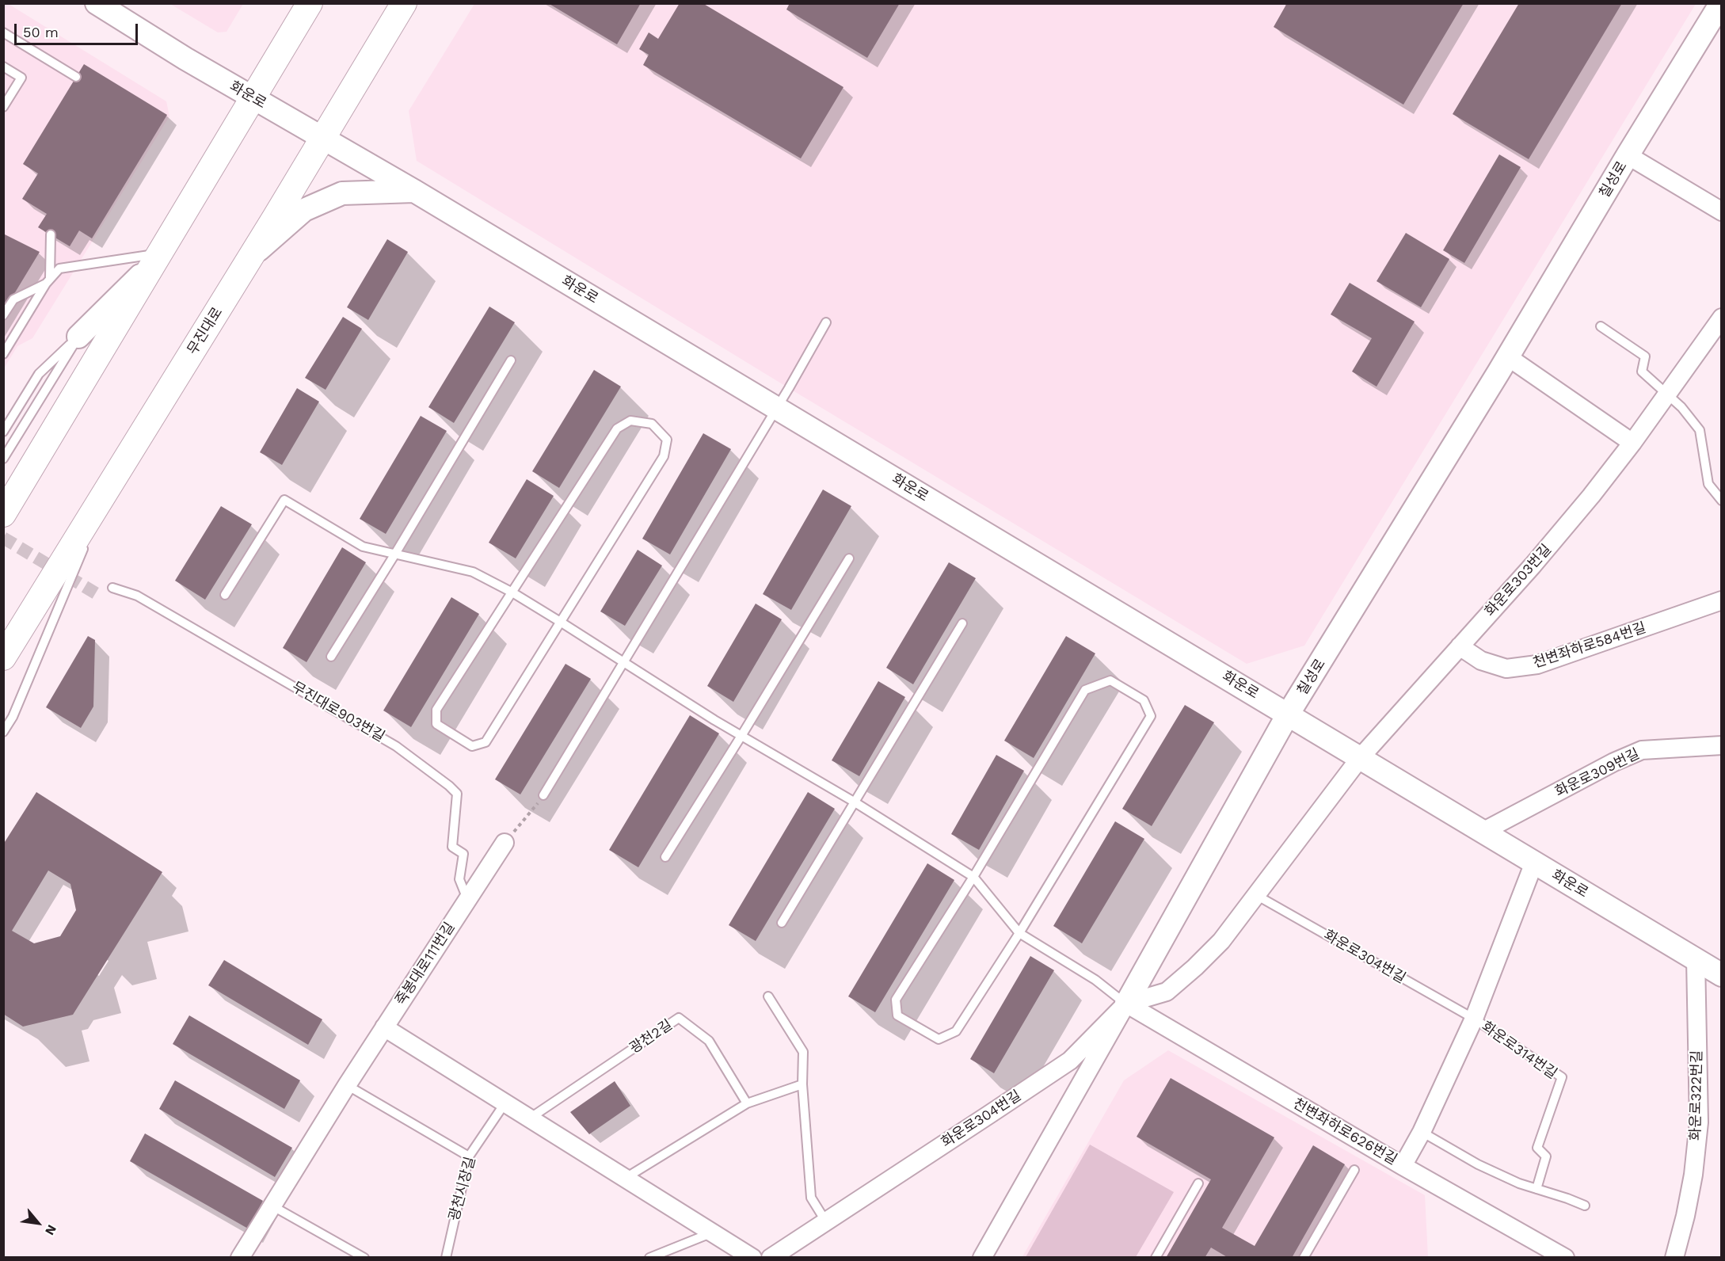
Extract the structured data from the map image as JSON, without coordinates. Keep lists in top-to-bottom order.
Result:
{
  "streets": {
    "main road": ["무진대로"],
    "street": [
      "화운로",
      "칠성로",
      "화운로303번길",
      "천변좌하로584번길",
      "화운로309번길",
      "화운로304번길",
      "죽봉대로111번길",
      "화운로314번길",
      "화운로322번길",
      "천변좌하로626번길"
    ],
    "lane": ["무진대로903번길", "광천2길", "광천시장길"]
  },
  "crossings": [
    ["화운로", "칠성로"],
    ["화운로", "무진대로"],
    ["화운로", "화운로303번길"],
    ["화운로", "화운로309번길"],
    ["화운로", "화운로304번길"],
    ["화운로", "화운로314번길"],
    ["화운로", "화운로322번길"],
    ["칠성로", "화운로304번길"],
    ["칠성로", "천변좌하로626번길"],
    ["화운로303번길", "천변좌하로584번길"],
    ["화운로303번길", "화운로304번길"],
    ["무진대로903번길", "죽봉대로111번길"],
    ["화운로304번길", "화운로314번길"],
    ["화운로304번길", "천변좌하로626번길"],
    ["화운로314번길", "천변좌하로626번길"]
  ],
  "scale_bar": "50 m",
  "north": "bottom right"
}
